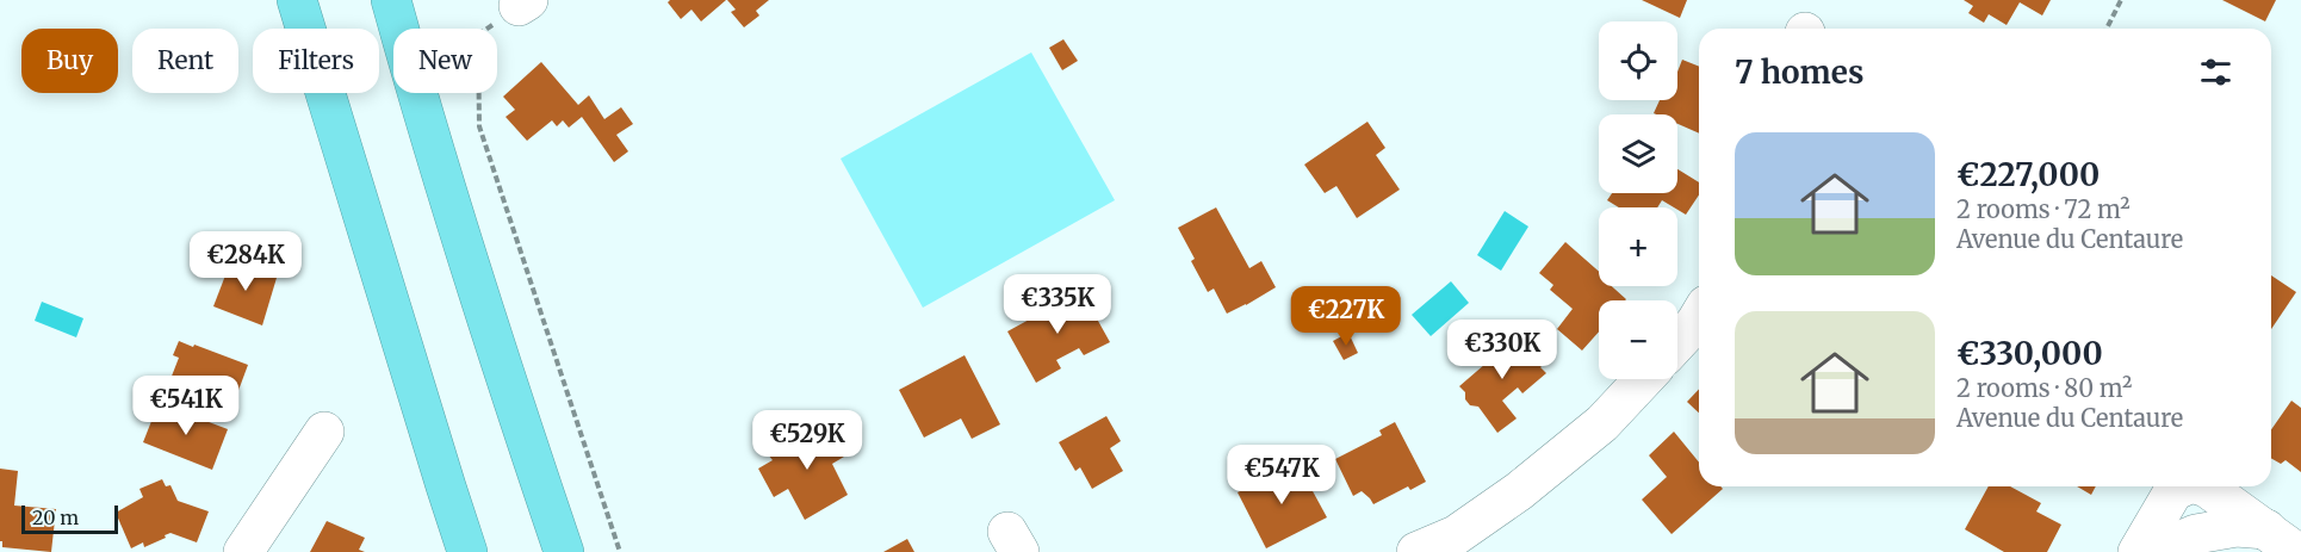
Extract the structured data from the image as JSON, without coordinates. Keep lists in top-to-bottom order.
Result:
{
  "scale_bar": "20 m",
  "page": {
    "map_buttons": ["+", "−"],
    "chip": [
      "Buy",
      "Rent",
      "Filters",
      "New"
    ],
    "heading": "7 homes",
    "list": [
      {
        "name": "€227,000",
        "note": "2 rooms · 72 m² · Avenue du Centaure"
      },
      {
        "name": "€330,000",
        "note": "2 rooms · 80 m² · Avenue du Centaure"
      }
    ],
    "price": [
      "€284K",
      "€335K",
      "€227K",
      "€330K",
      "€541K",
      "€529K",
      "€547K"
    ],
    "scale": "20 m"
  }
}
